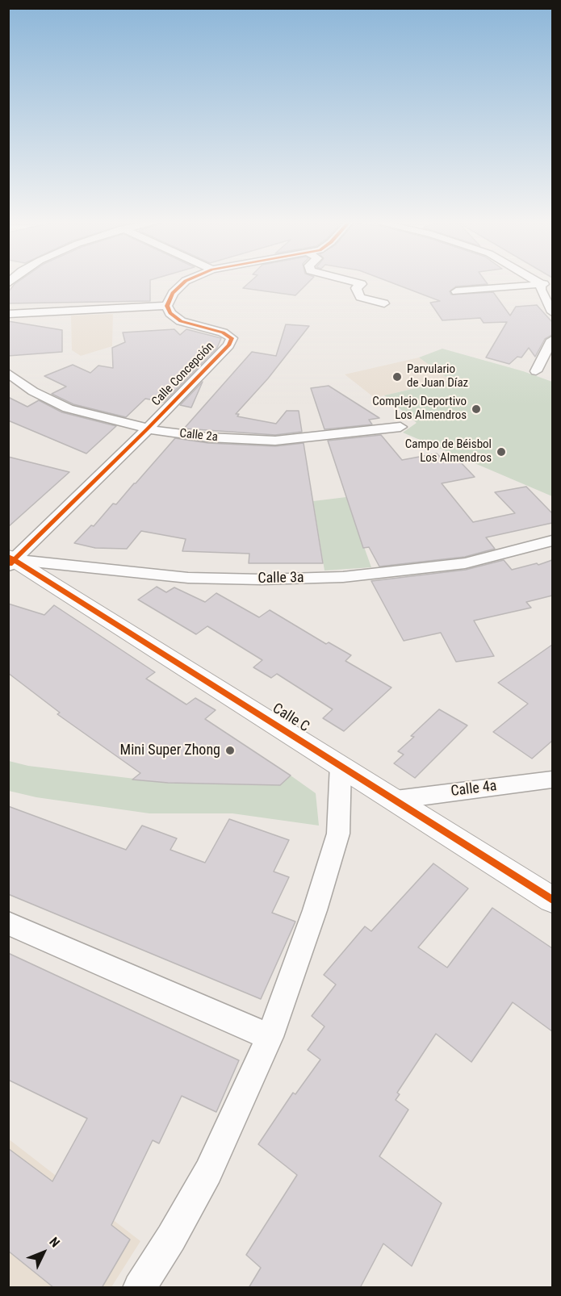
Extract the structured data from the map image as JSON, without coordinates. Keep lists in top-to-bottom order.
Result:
{
  "streets": {
    "street": [
      "Calle Concepción",
      "Calle 2a",
      "Calle 3a",
      "Calle C",
      "Calle 4a"
    ]
  },
  "crossings": [
    ["Calle Concepción", "Calle 2a"],
    ["Calle Concepción", "Calle 3a"],
    ["Calle Concepción", "Calle C"],
    ["Calle 3a", "Calle C"],
    ["Calle C", "Calle 4a"]
  ],
  "places": [
    "Parvulario de Juan Díaz",
    "Complejo Deportivo Los Almendros",
    "Campo de Béisbol Los Almendros",
    "Mini Super Zhong"
  ],
  "north": "top right"
}
